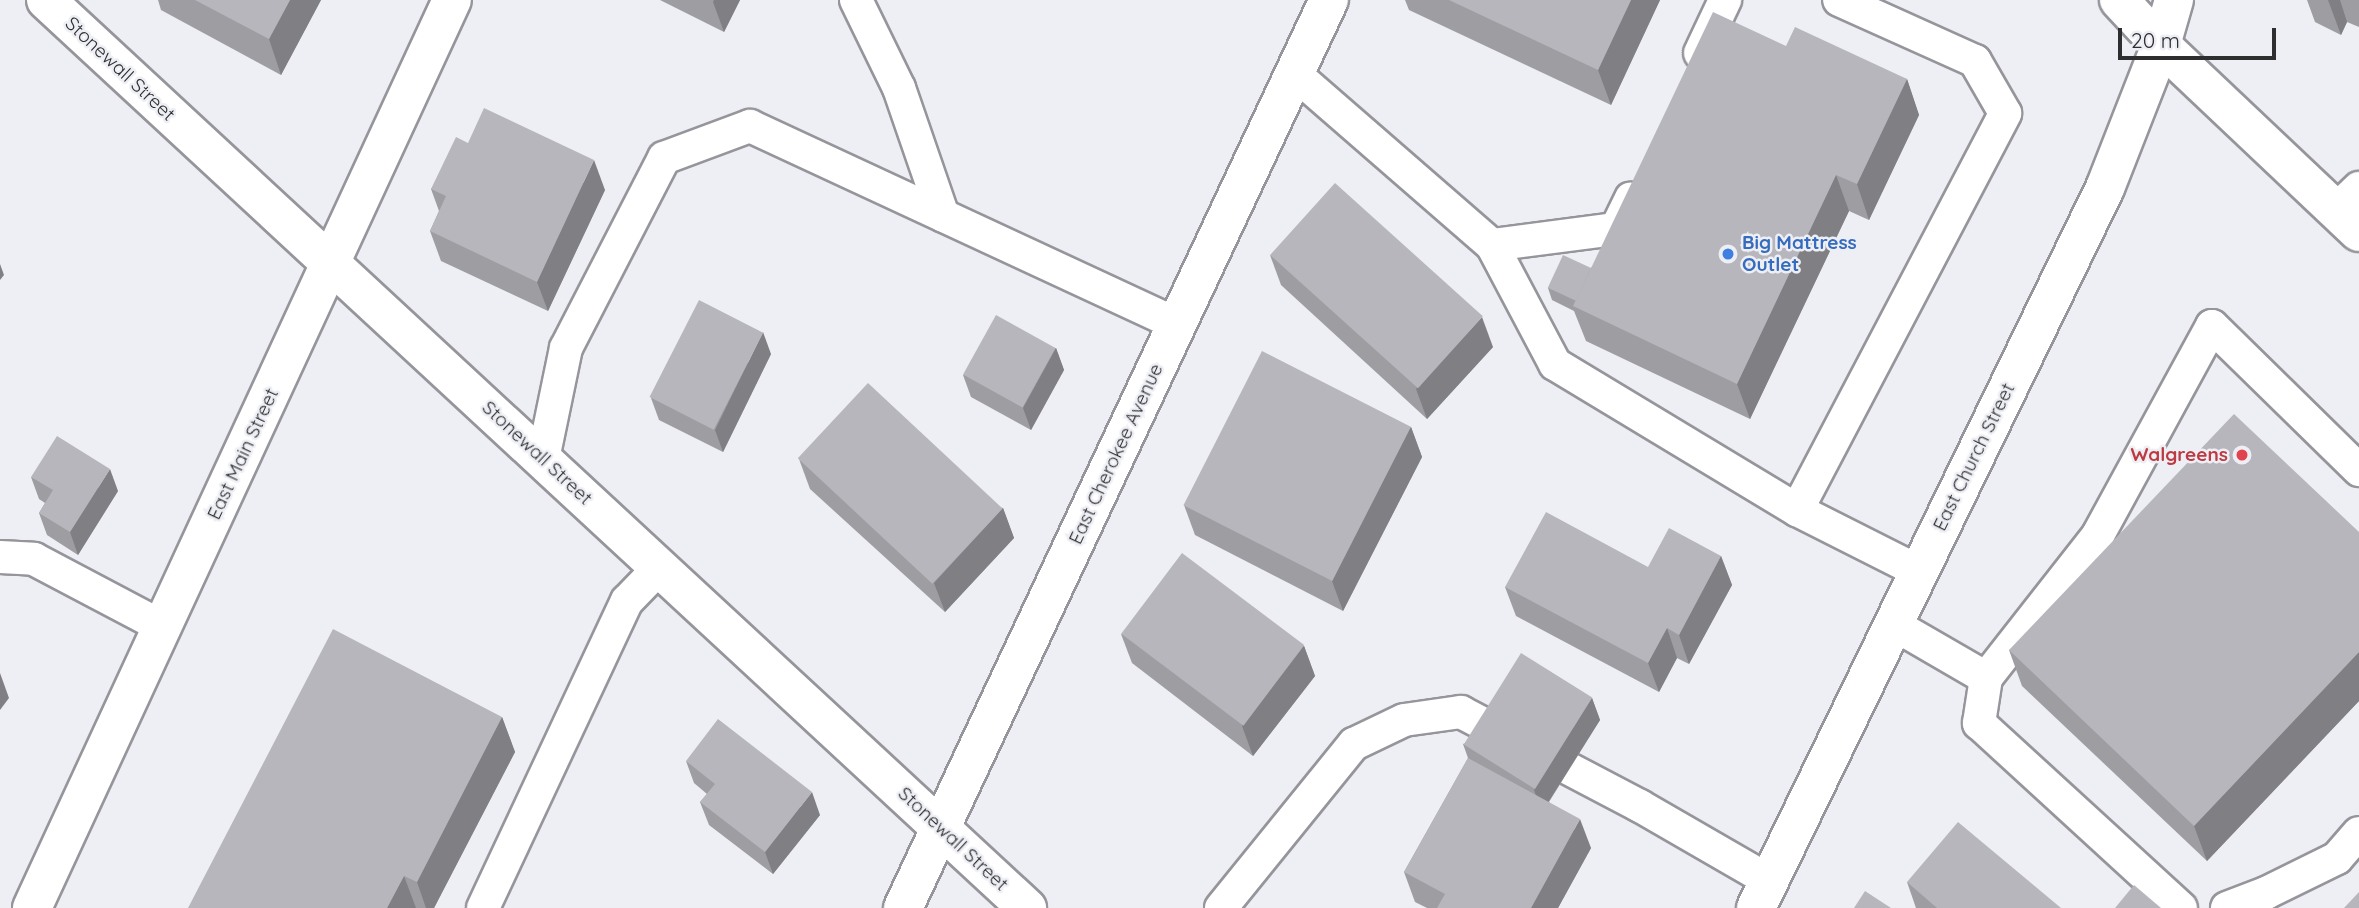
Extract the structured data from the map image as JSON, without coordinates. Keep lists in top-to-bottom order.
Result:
{
  "streets": {
    "street": [
      "Stonewall Street",
      "East Main Street",
      "East Cherokee Avenue",
      "East Church Street"
    ]
  },
  "crossings": [
    ["Stonewall Street", "East Main Street"],
    ["Stonewall Street", "East Cherokee Avenue"]
  ],
  "places": ["Big Mattress Outlet", "Walgreens"],
  "scale_bar": "20 m"
}
